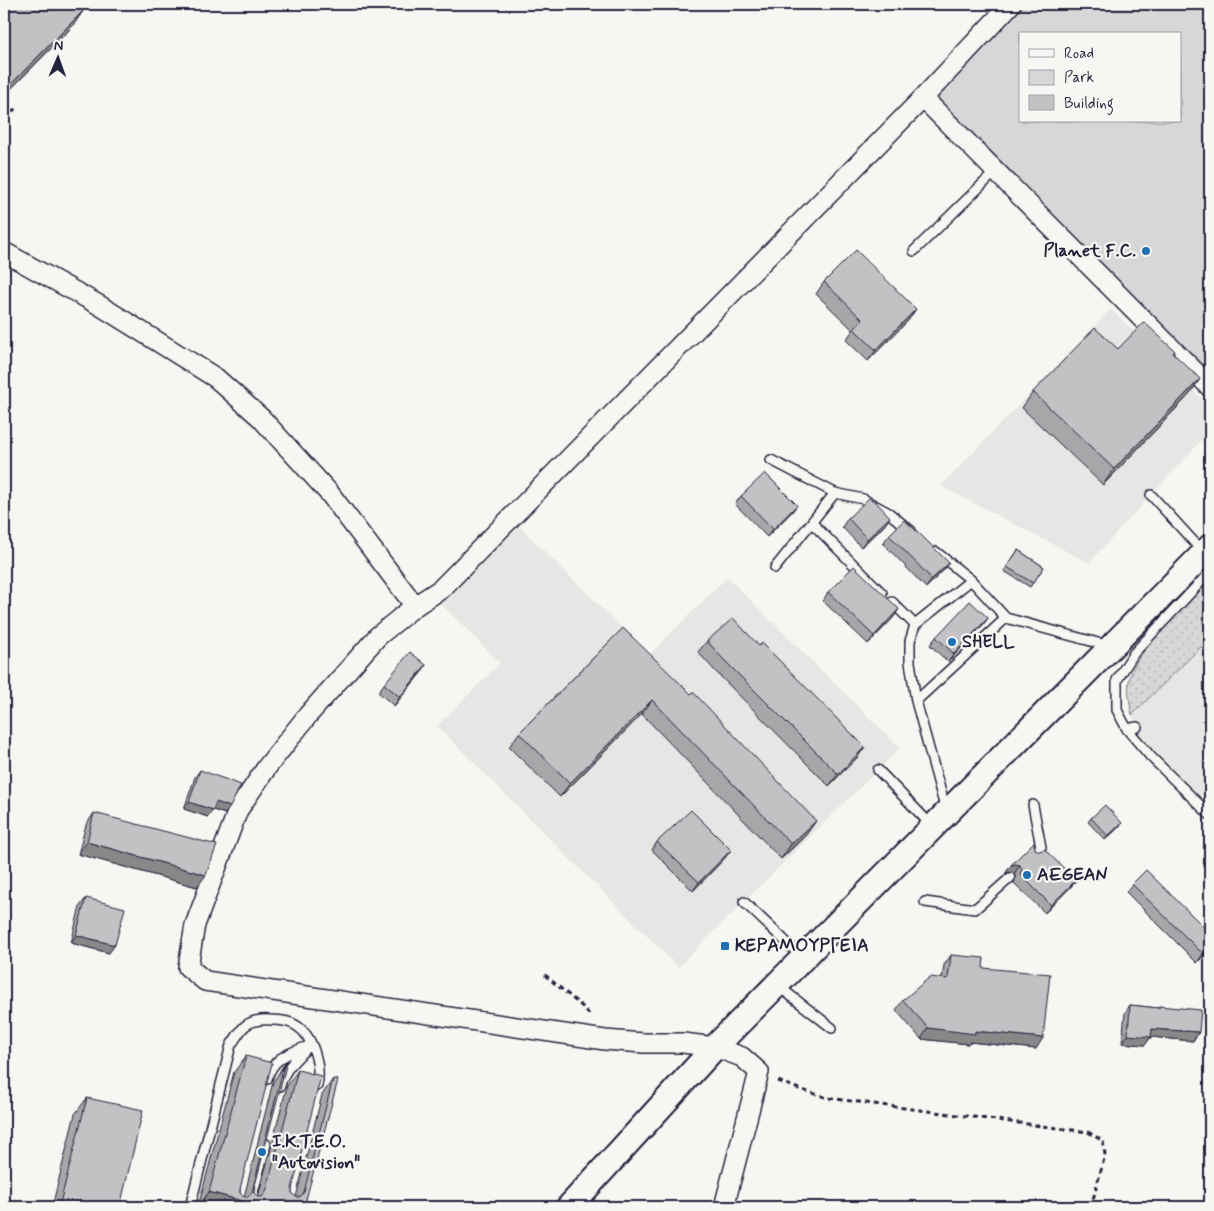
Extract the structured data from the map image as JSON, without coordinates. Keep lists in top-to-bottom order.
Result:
{
  "places": {
    "other": [
      "Planet F.C.",
      "SHELL",
      "AEGEAN",
      "I.Κ.Τ.Ε.Ο. \"Autovision\""
    ],
    "transit": ["ΚΕΡΑΜΟΥΡΓΕΙΑ"]
  },
  "legend": ["Road", "Park", "Building"],
  "north": "top"
}
